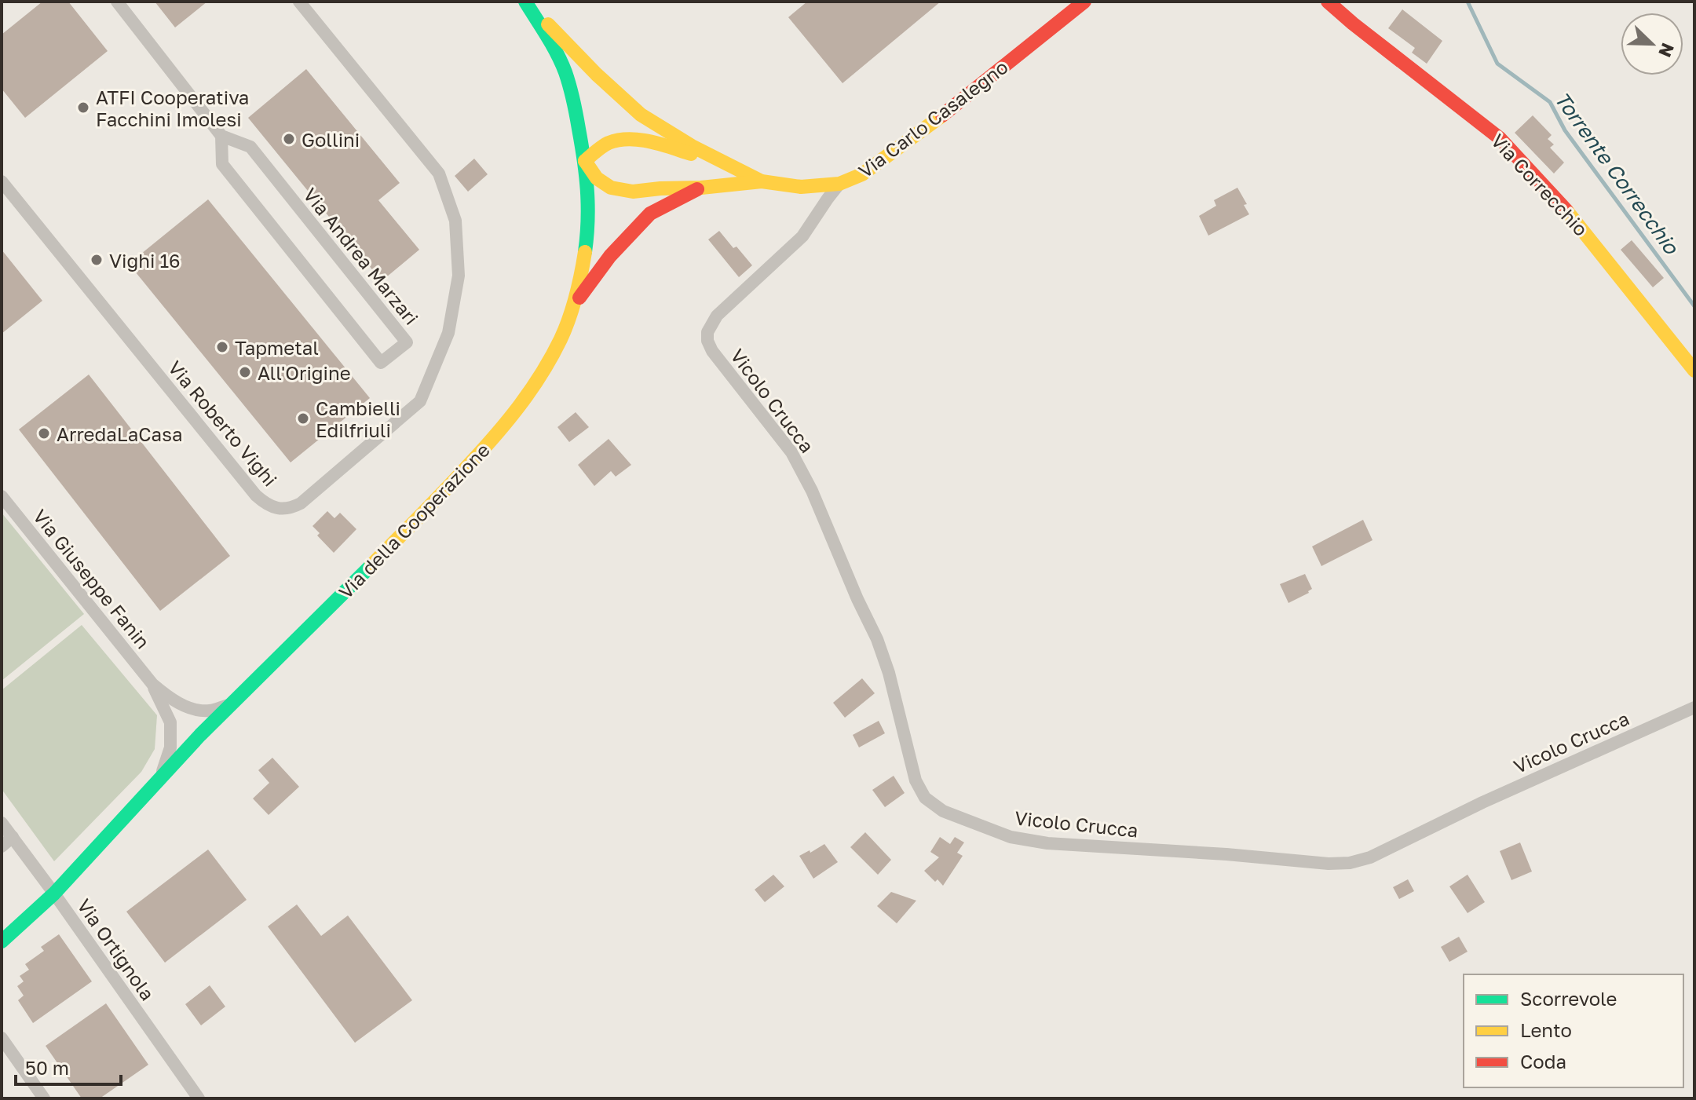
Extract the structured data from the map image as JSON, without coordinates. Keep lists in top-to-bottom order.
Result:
{
  "streets": {
    "street": [
      "Via Carlo Casalegno",
      "Via Correcchio",
      "Via Andrea Marzari",
      "Vicolo Crucca",
      "Via Roberto Vighi",
      "Via della Cooperazione",
      "Via Giuseppe Fanin",
      "Via Ortignola"
    ]
  },
  "crossings": [
    ["Via Carlo Casalegno", "Vicolo Crucca"],
    ["Via Carlo Casalegno", "Via della Cooperazione"],
    ["Via della Cooperazione", "Via Giuseppe Fanin"],
    ["Via della Cooperazione", "Via Ortignola"]
  ],
  "water": ["Torrente Correcchio"],
  "places": [
    "ATFI Cooperativa Facchini Imolesi",
    "Gollini",
    "Vighi 16",
    "Tapmetal",
    "All'Origine",
    "Cambielli Edilfriuli",
    "ArredaLaCasa"
  ],
  "legend": ["Scorrevole", "Lento", "Coda"],
  "scale_bar": "50 m",
  "north": "bottom right"
}
